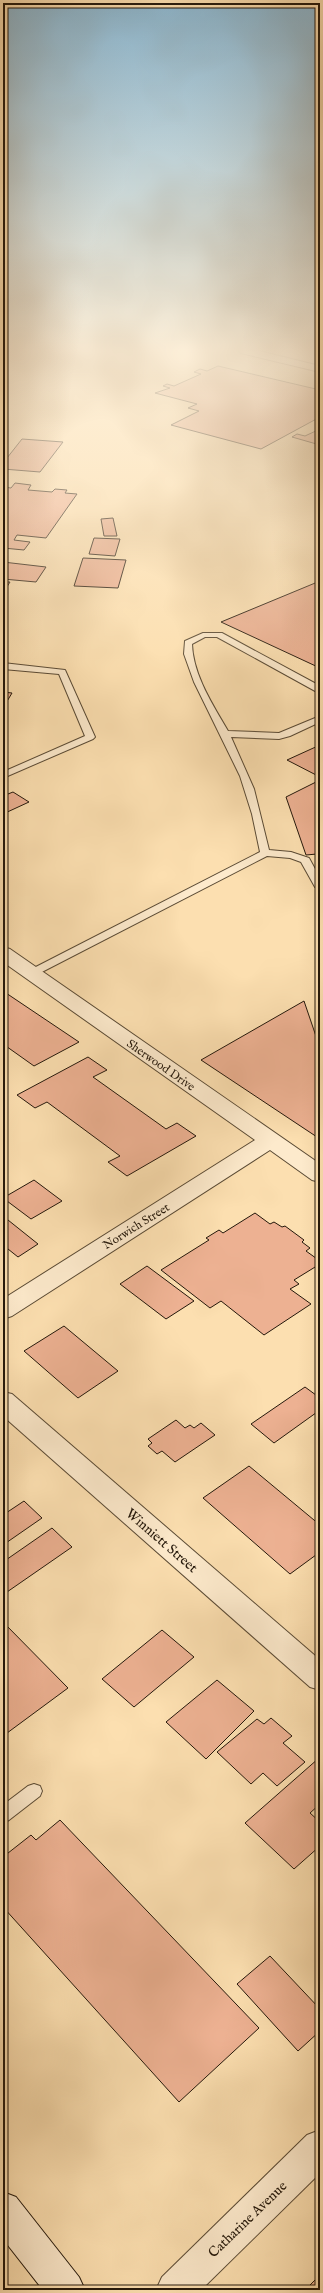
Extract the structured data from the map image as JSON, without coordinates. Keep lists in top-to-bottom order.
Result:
{
  "streets": {
    "street": [
      "Sherwood Drive",
      "Norwich Street",
      "Winniett Street",
      "Catharine Avenue"
    ]
  },
  "crossings": [
    ["Sherwood Drive", "Norwich Street"]
  ]
}
